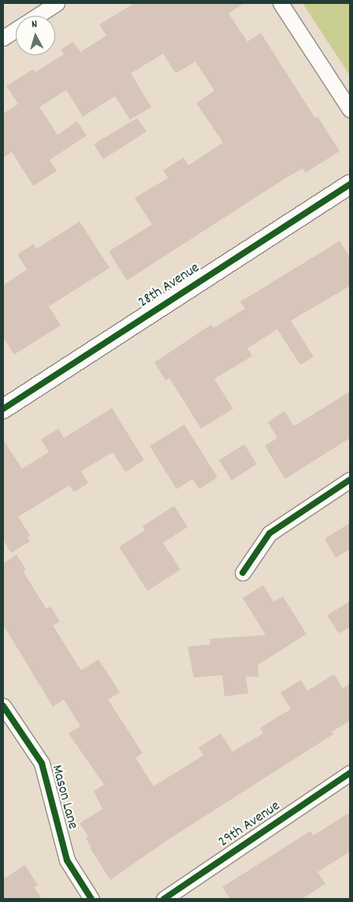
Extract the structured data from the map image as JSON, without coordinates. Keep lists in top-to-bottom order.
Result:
{
  "streets": {
    "street": ["28th Avenue", "Mason Lane", "29th Avenue"]
  },
  "north": "top"
}
